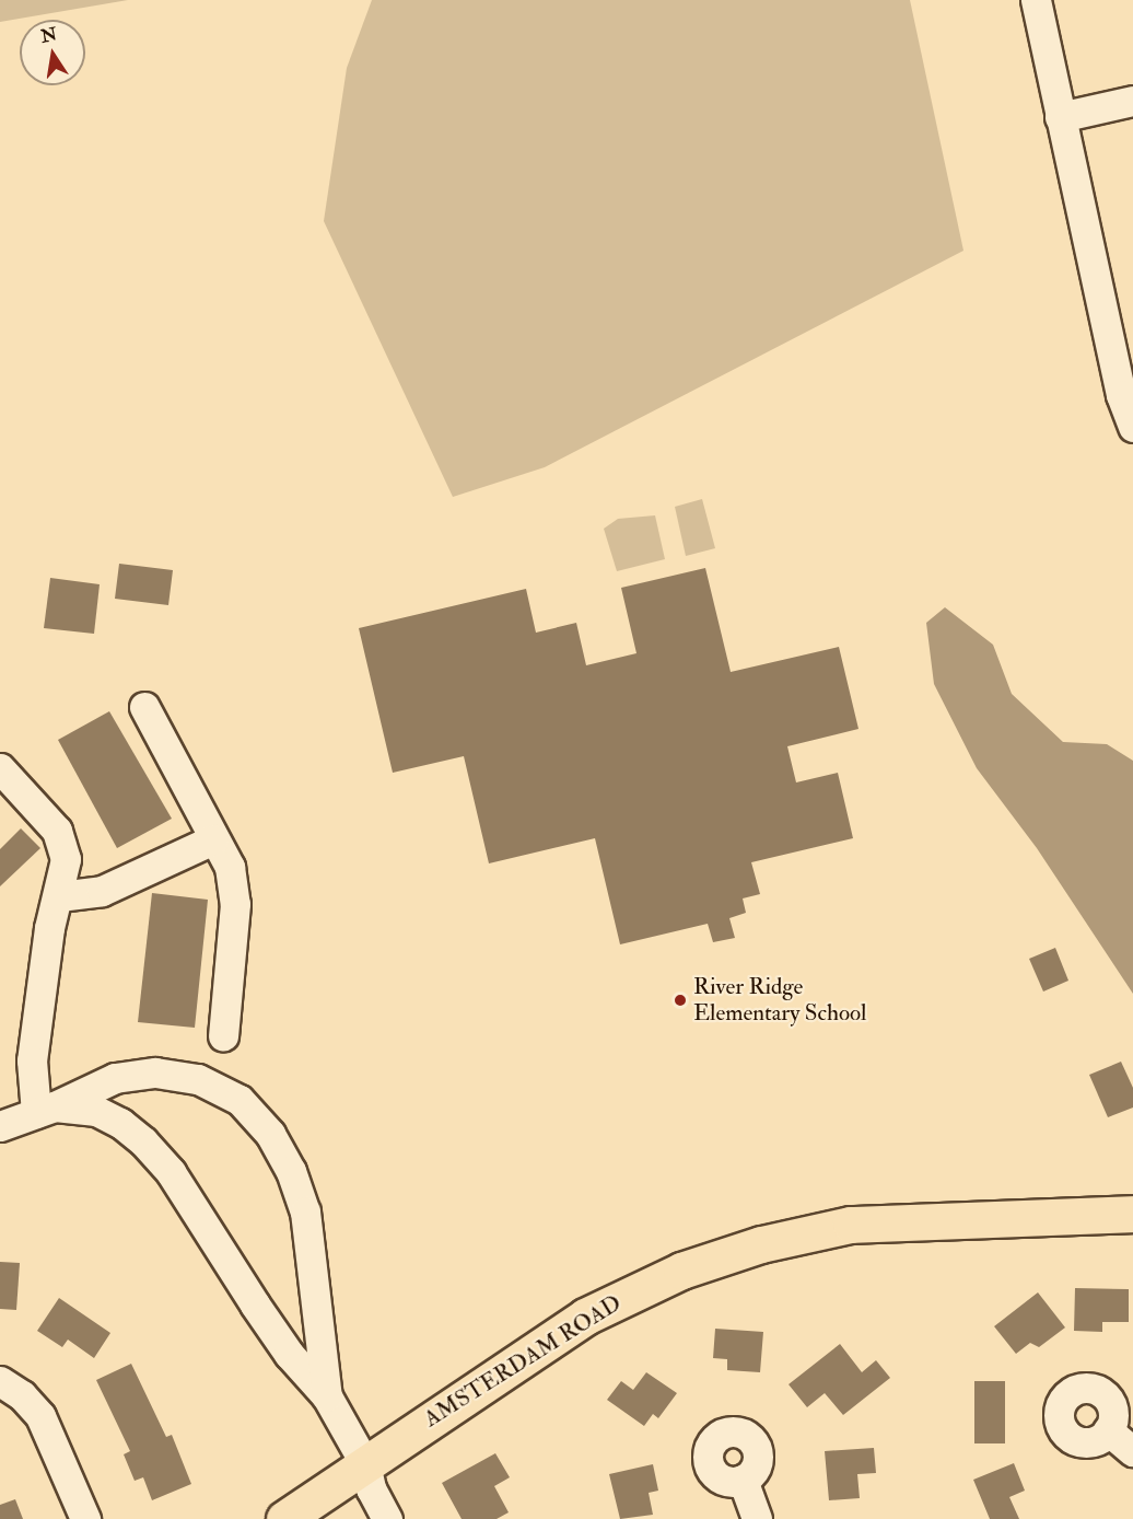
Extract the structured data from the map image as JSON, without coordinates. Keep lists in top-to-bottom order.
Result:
{
  "streets": {
    "main road": ["AMSTERDAM ROAD"]
  },
  "places": ["River Ridge Elementary School"],
  "north": "top"
}
